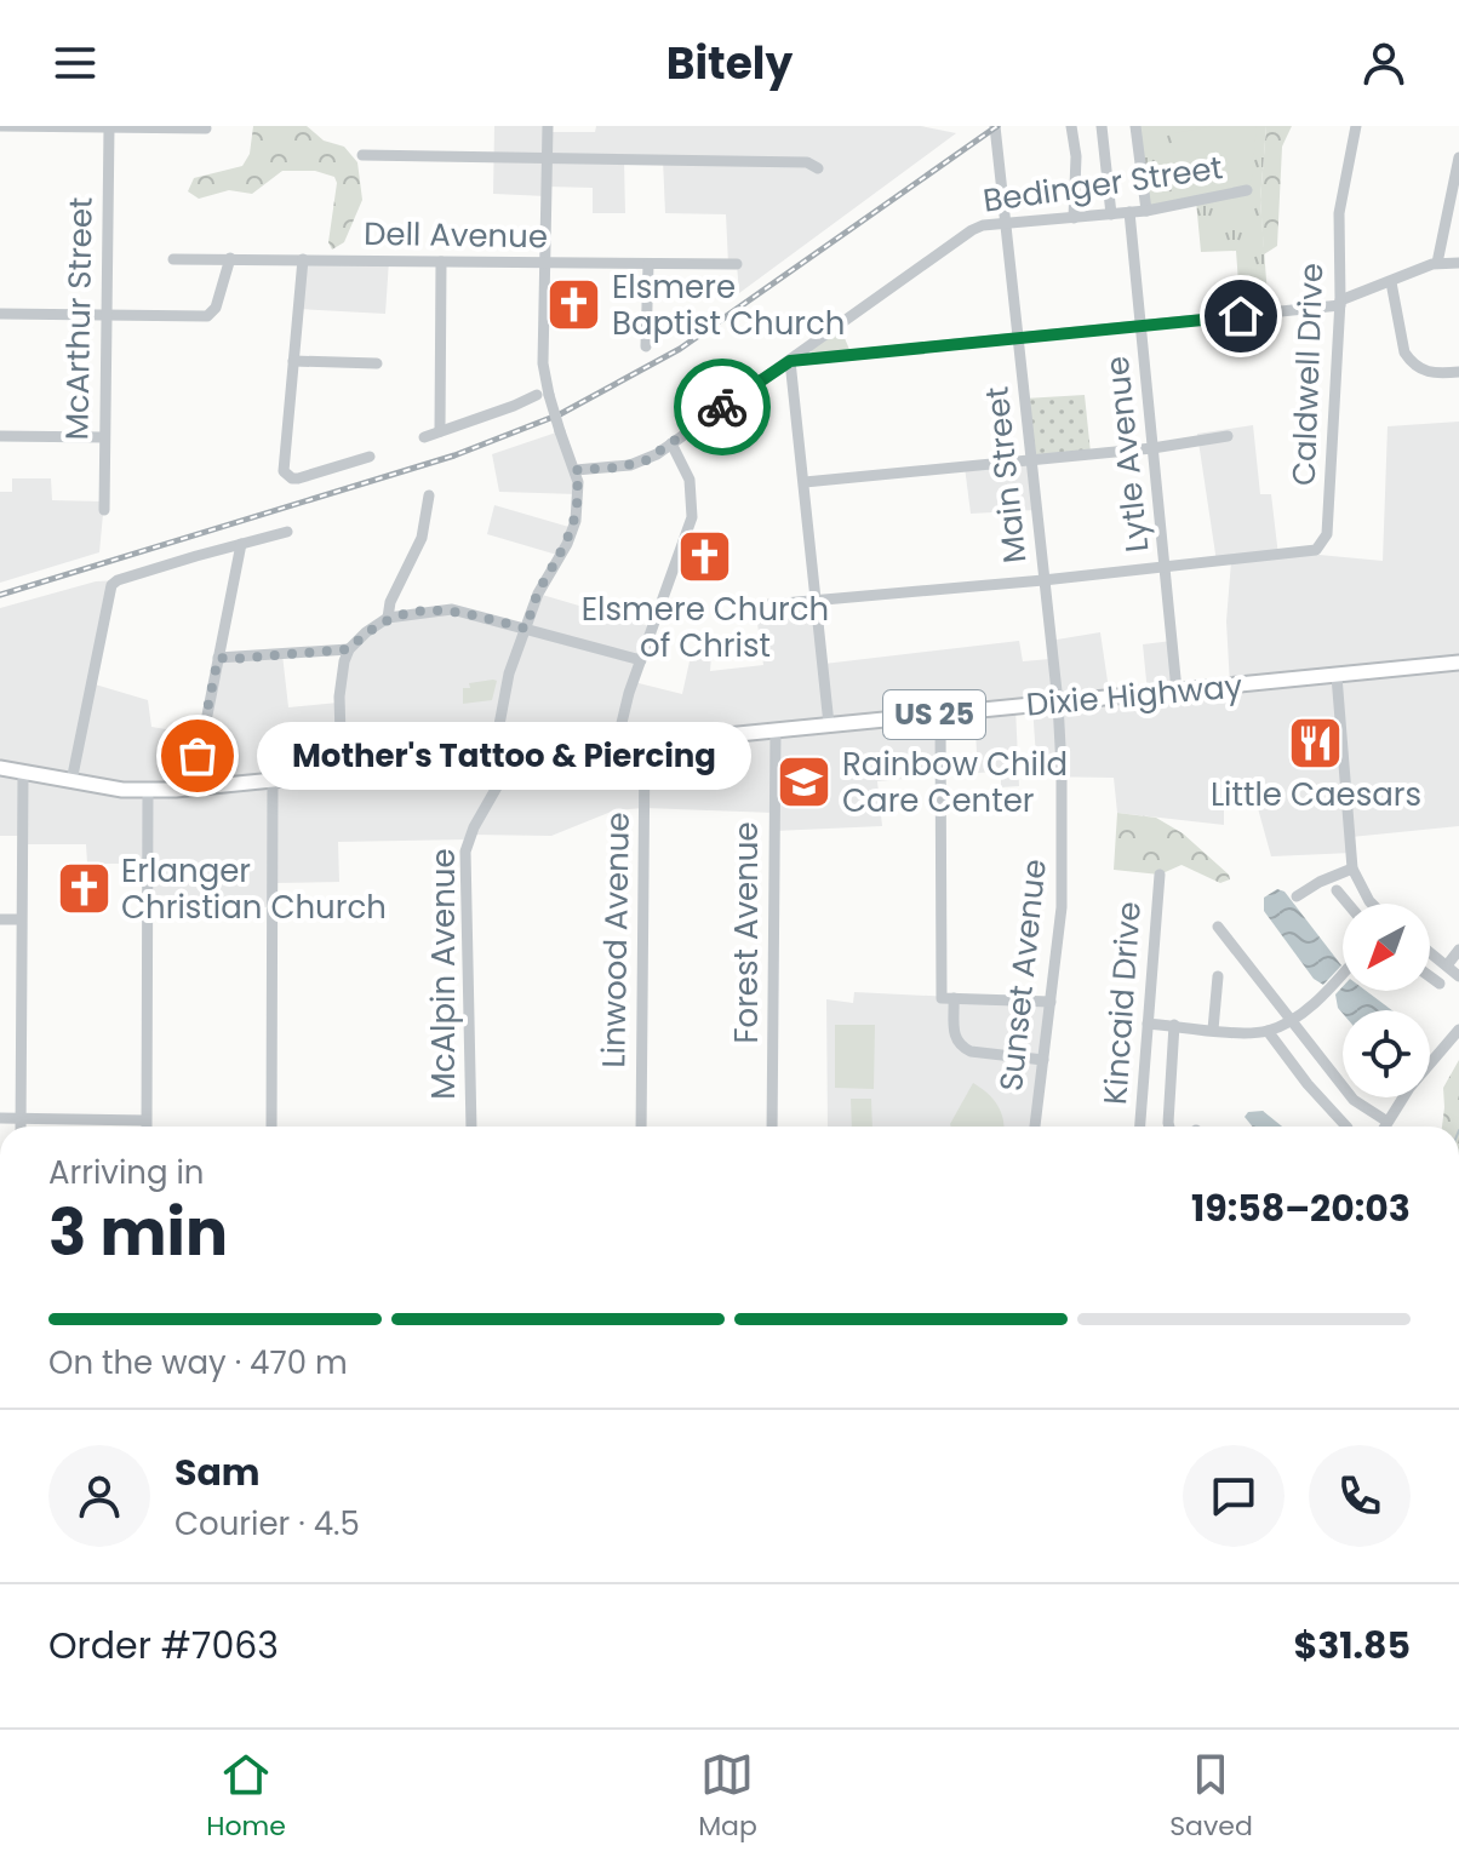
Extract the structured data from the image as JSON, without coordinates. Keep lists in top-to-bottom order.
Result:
{
  "streets": {
    "main road": ["Dixie Highway", "US 25"],
    "street": [
      "Bedinger Street",
      "Dell Avenue",
      "McArthur Street",
      "Caldwell Drive",
      "Lytle Avenue",
      "Main Street",
      "Forest Avenue",
      "Linwood Avenue",
      "McAlpin Avenue",
      "Sunset Avenue",
      "Kincaid Drive"
    ]
  },
  "crossings": [
    ["Bedinger Street", "Lytle Avenue"],
    ["Bedinger Street", "Main Street"],
    ["Bedinger Street", "McAlpin Avenue"],
    ["Caldwell Drive", "Lytle Avenue"],
    ["Caldwell Drive", "Main Street"],
    ["Lytle Avenue", "Dixie Highway"],
    ["Main Street", "Dixie Highway"],
    ["Main Street", "Sunset Avenue"],
    ["Dixie Highway", "Forest Avenue"],
    ["Dixie Highway", "Linwood Avenue"],
    ["Dixie Highway", "McAlpin Avenue"],
    ["Dixie Highway", "Sunset Avenue"]
  ],
  "places": {
    "church": ["Elsmere Baptist Church", "Elsmere Church of Christ", "Erlanger Christian Church"],
    "restaurant": ["Little Caesars"],
    "other": ["Mother's Tattoo & Piercing"],
    "school or university": ["Rainbow Child Care Center"]
  },
  "north": "bottom left",
  "page": {
    "header": "Bitely",
    "bubble": "Mother's Tattoo & Piercing",
    "heading": ["3 min", "Arriving in", "19:58–20:03"],
    "panel": [
      "Sam",
      "Courier · 4.5",
      "Order #7063",
      "$31.85"
    ],
    "bar": "On the way · 470 m",
    "tabs": ["Home", "Map", "Saved"]
  }
}
